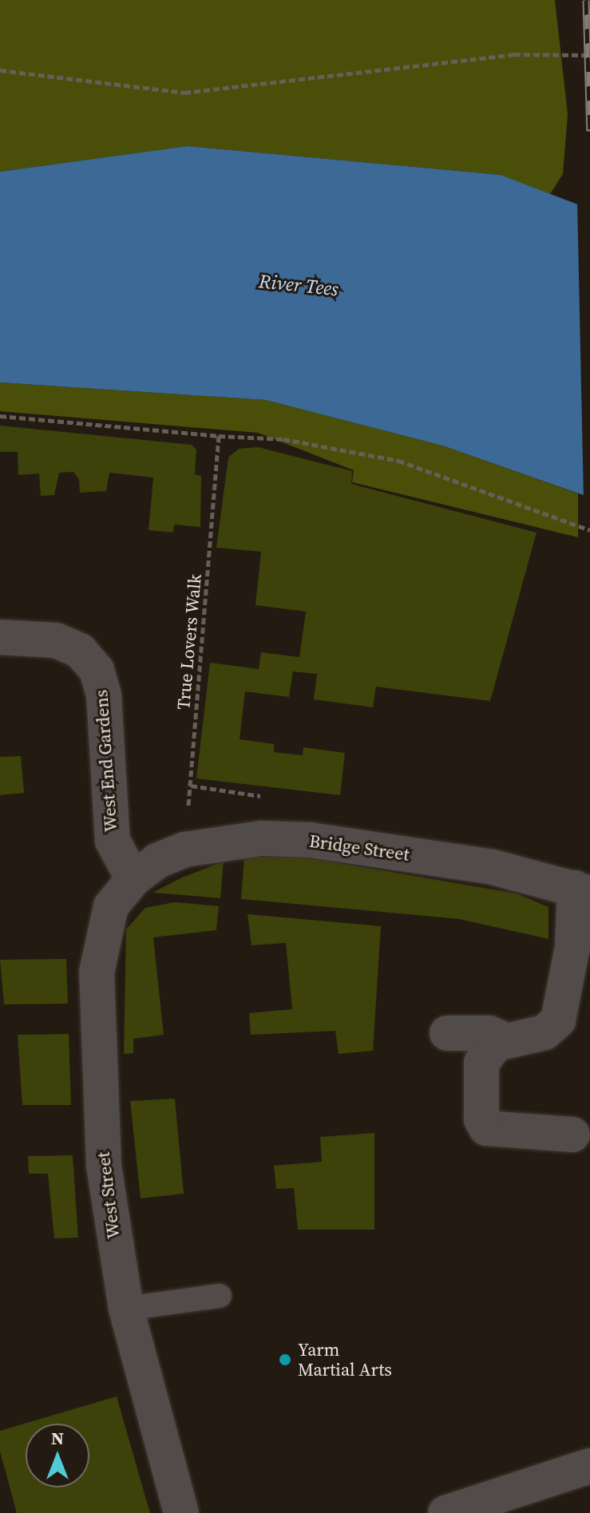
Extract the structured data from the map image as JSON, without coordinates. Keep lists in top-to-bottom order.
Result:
{
  "streets": {
    "street": ["West End Gardens", "Bridge Street", "West Street"],
    "path": ["True Lovers Walk"]
  },
  "crossings": [
    ["True Lovers Walk", "Bridge Street"],
    ["West End Gardens", "Bridge Street"],
    ["West End Gardens", "West Street"],
    ["Bridge Street", "West Street"]
  ],
  "water": ["River Tees"],
  "places": ["Yarm Martial Arts"],
  "north": "top"
}
